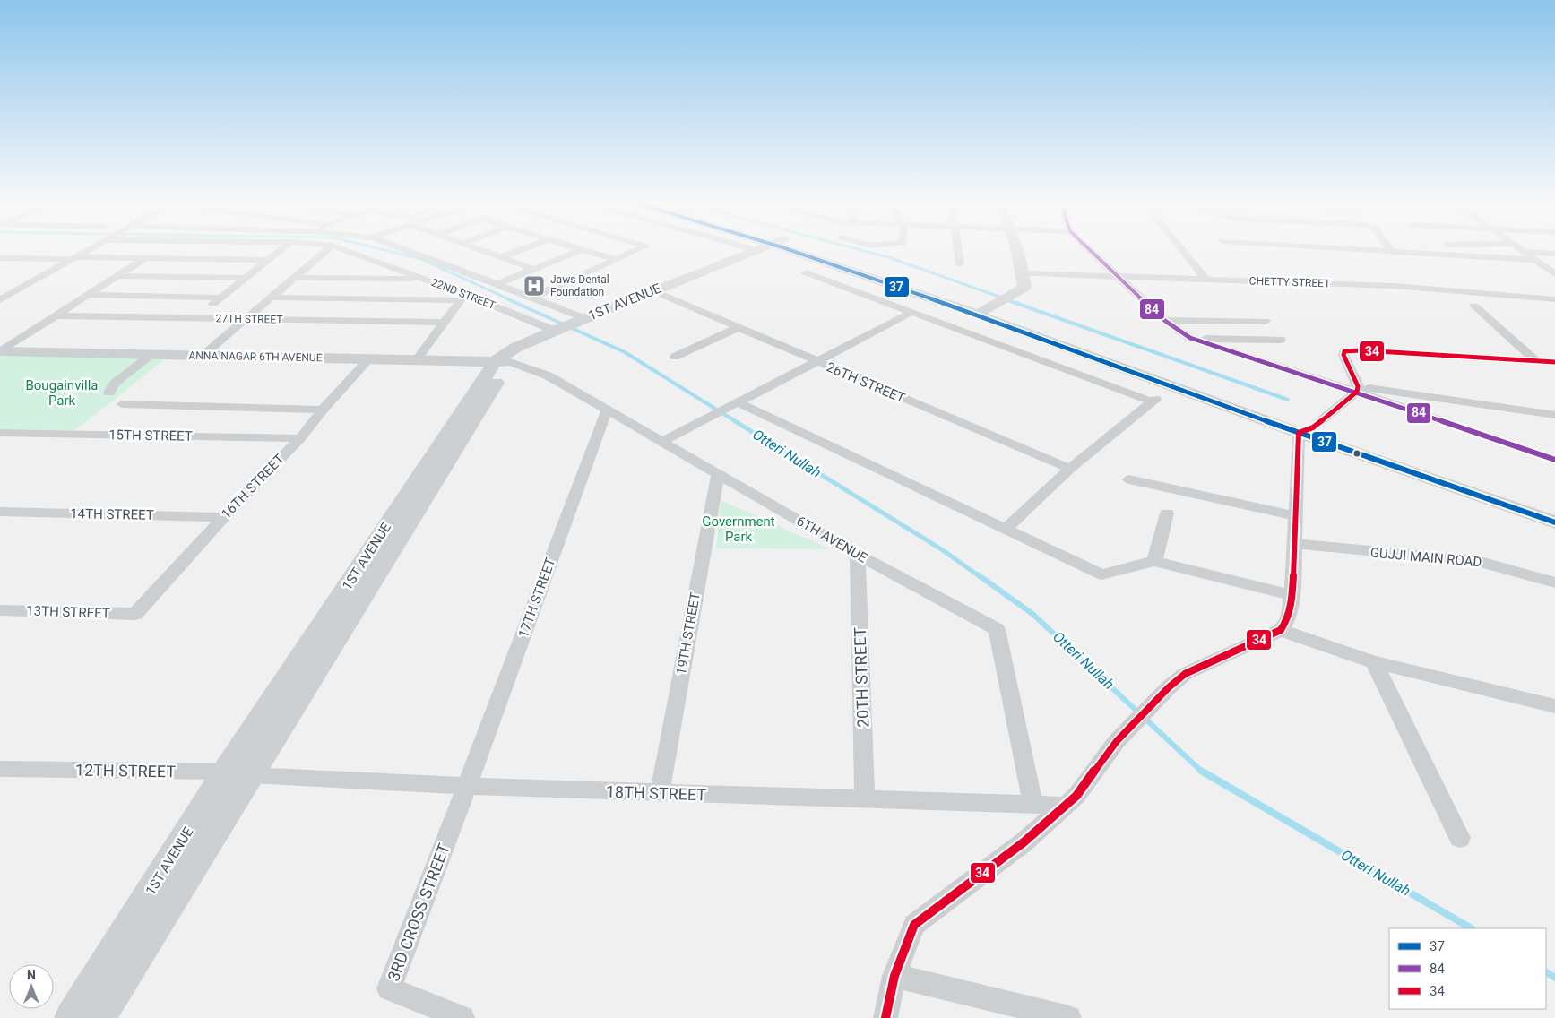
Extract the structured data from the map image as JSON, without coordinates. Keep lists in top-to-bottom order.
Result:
{
  "streets": {
    "street": [
      "CHETTY STREET",
      "22ND STREET",
      "1ST AVENUE",
      "27TH STREET",
      "ANNA NAGAR 6TH AVENUE",
      "26TH STREET",
      "15TH STREET",
      "16TH STREET",
      "14TH STREET",
      "6TH AVENUE",
      "GUJJI MAIN ROAD",
      "17TH STREET",
      "13TH STREET",
      "19TH STREET",
      "20TH STREET",
      "12TH STREET",
      "18TH STREET",
      "3RD CROSS STREET"
    ]
  },
  "crossings": [
    ["22ND STREET", "1ST AVENUE"],
    ["1ST AVENUE", "ANNA NAGAR 6TH AVENUE"],
    ["1ST AVENUE", "26TH STREET"],
    ["1ST AVENUE", "6TH AVENUE"],
    ["1ST AVENUE", "12TH STREET"],
    ["1ST AVENUE", "18TH STREET"],
    ["ANNA NAGAR 6TH AVENUE", "16TH STREET"],
    ["ANNA NAGAR 6TH AVENUE", "6TH AVENUE"],
    ["15TH STREET", "16TH STREET"],
    ["16TH STREET", "14TH STREET"],
    ["16TH STREET", "13TH STREET"],
    ["6TH AVENUE", "17TH STREET"],
    ["6TH AVENUE", "19TH STREET"],
    ["6TH AVENUE", "20TH STREET"],
    ["6TH AVENUE", "18TH STREET"],
    ["17TH STREET", "18TH STREET"],
    ["17TH STREET", "3RD CROSS STREET"],
    ["19TH STREET", "18TH STREET"],
    ["20TH STREET", "18TH STREET"],
    ["12TH STREET", "18TH STREET"],
    ["18TH STREET", "3RD CROSS STREET"]
  ],
  "water": ["Otteri Nullah"],
  "parks": ["Bougainvilla Park", "Government Park"],
  "places": {
    "hospital": ["Jaws Dental Foundation"]
  },
  "lines": ["transit line 37", "transit line 84", "transit line 34"],
  "legend": ["37", "84", "34"],
  "north": "top"
}
